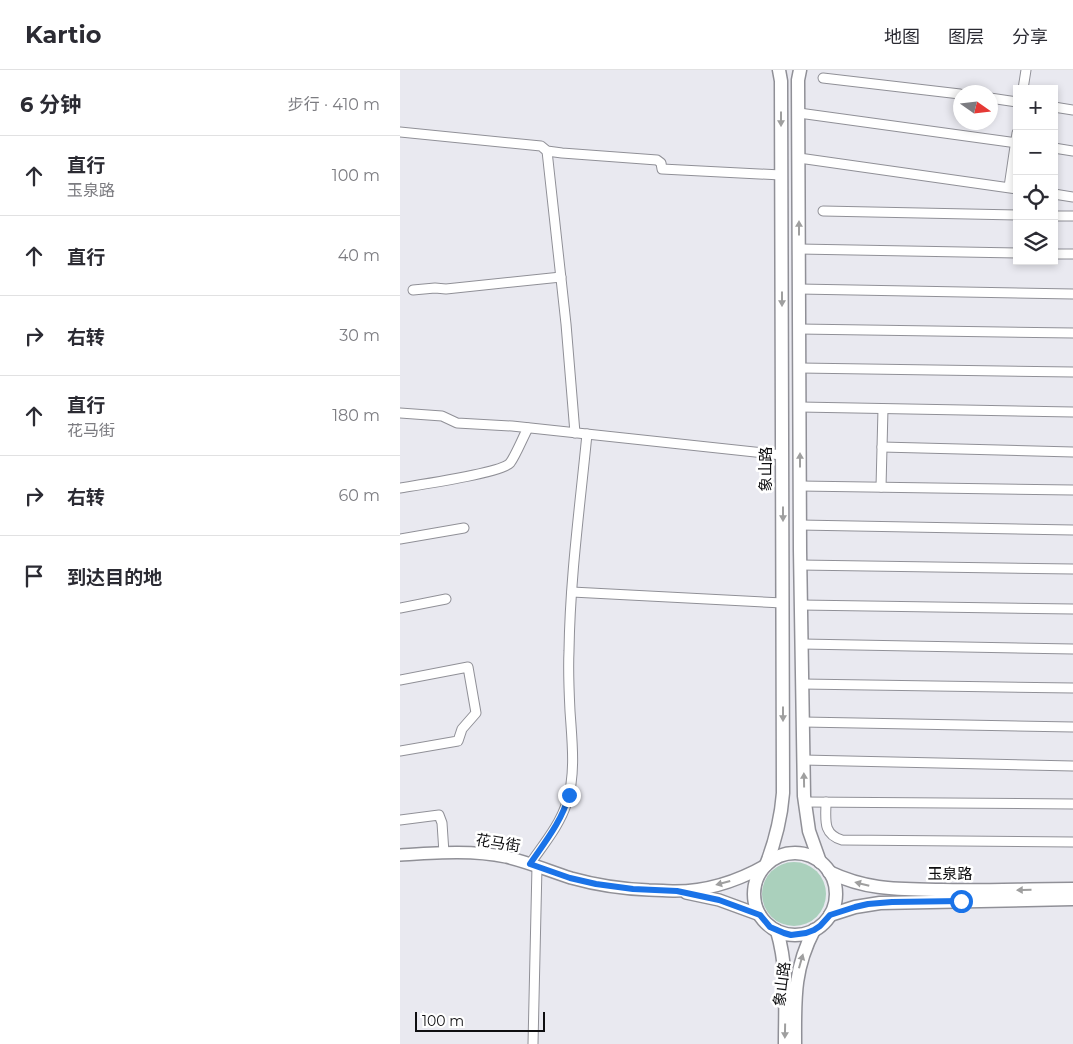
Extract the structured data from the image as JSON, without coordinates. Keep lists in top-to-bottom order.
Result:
{
  "streets": {
    "main road": ["象山路", "玉泉路"],
    "street": ["花马街"]
  },
  "crossings": [
    ["象山路", "花马街"],
    ["象山路", "玉泉路"],
    ["花马街", "玉泉路"]
  ],
  "scale_bar": "100 m",
  "north": "right",
  "page": {
    "header": "Kartio",
    "nav": ["地图", "图层", "分享"],
    "heading": ["6 分钟", "步行 · 410 m"],
    "map_buttons": ["+", "−"],
    "list": [
      ["直行", "玉泉路", "100 m"],
      ["直行", "40 m"],
      ["右转", "30 m"],
      ["直行", "花马街", "180 m"],
      ["右转", "60 m"],
      "到达目的地"
    ],
    "scale": "100 m"
  }
}
